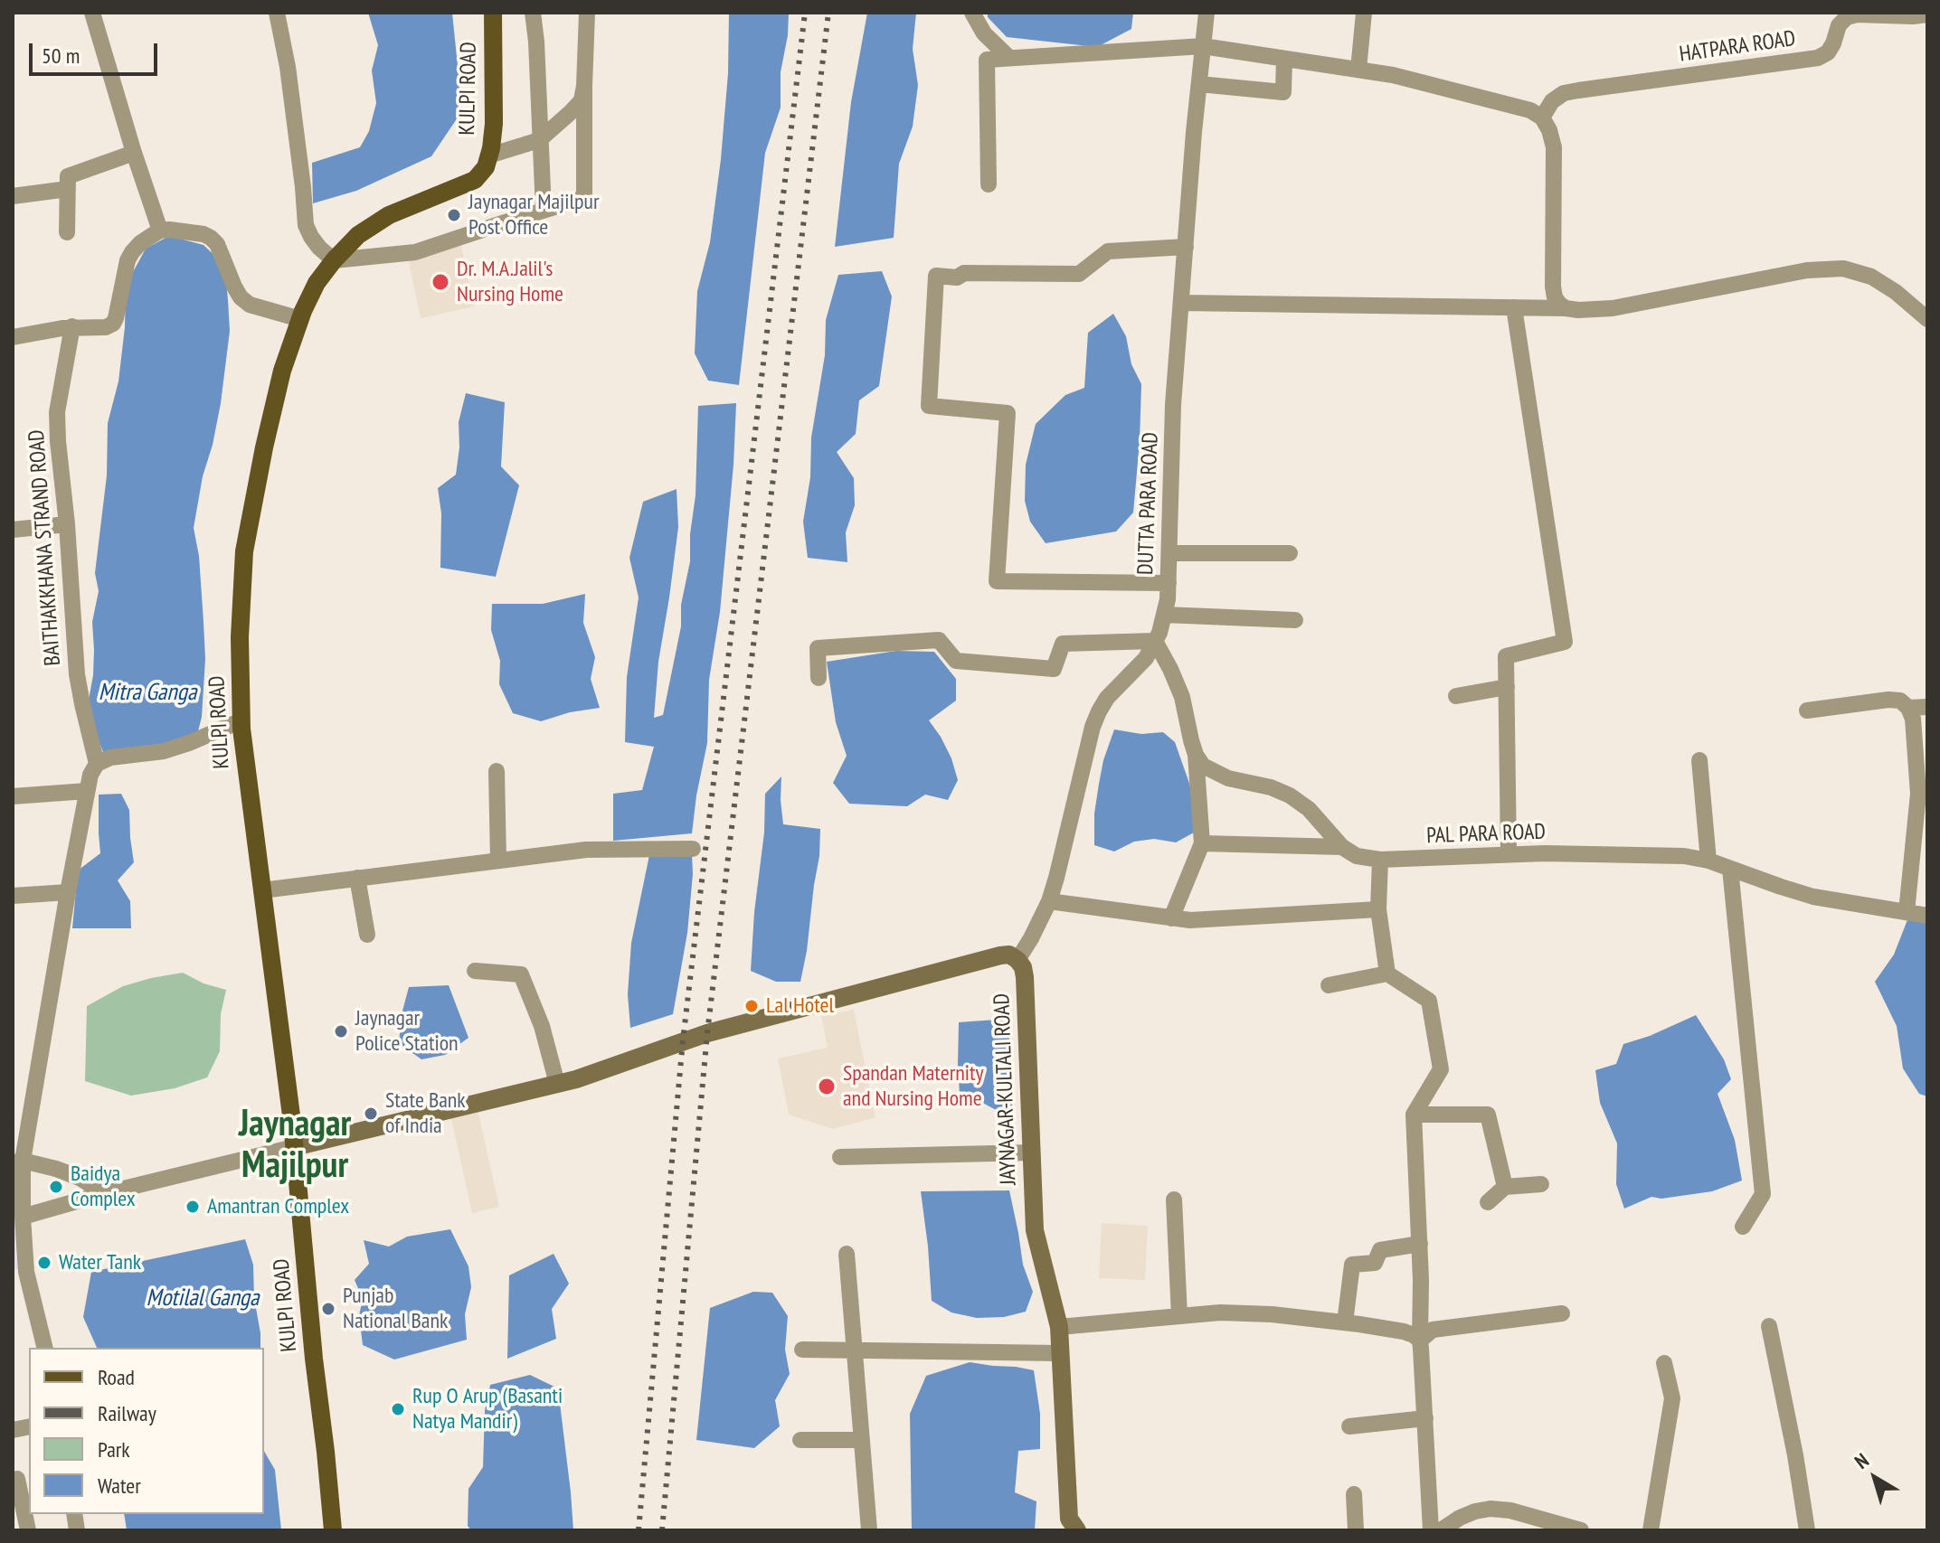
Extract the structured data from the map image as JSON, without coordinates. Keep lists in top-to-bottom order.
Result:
{
  "streets": {
    "main road": ["KULPI ROAD", "JAYNAGAR-KULTALI ROAD"],
    "street": [
      "HATPARA ROAD",
      "DUTTA PARA ROAD",
      "BAITHAKKHANA STRAND ROAD",
      "PAL PARA ROAD"
    ]
  },
  "crossings": [
    ["DUTTA PARA ROAD", "JAYNAGAR-KULTALI ROAD"]
  ],
  "districts": ["Jaynagar Majilpur"],
  "water": ["Mitra Ganga", "Motilal Ganga"],
  "places": [
    "Jaynagar Majilpur Post Office",
    "Dr. M.A.Jalil's Nursing Home",
    "Lal Hotel",
    "Jaynagar Police Station",
    "Spandan Maternity and Nursing Home",
    "State Bank of India",
    "Baidya Complex",
    "Amantran Complex",
    "Water Tank",
    "Punjab National Bank",
    "Rup O Arup (Basanti Natya Mandir)"
  ],
  "legend": [
    "Road",
    "Railway",
    "Park",
    "Water"
  ],
  "scale_bar": "50 m",
  "north": "top left"
}
